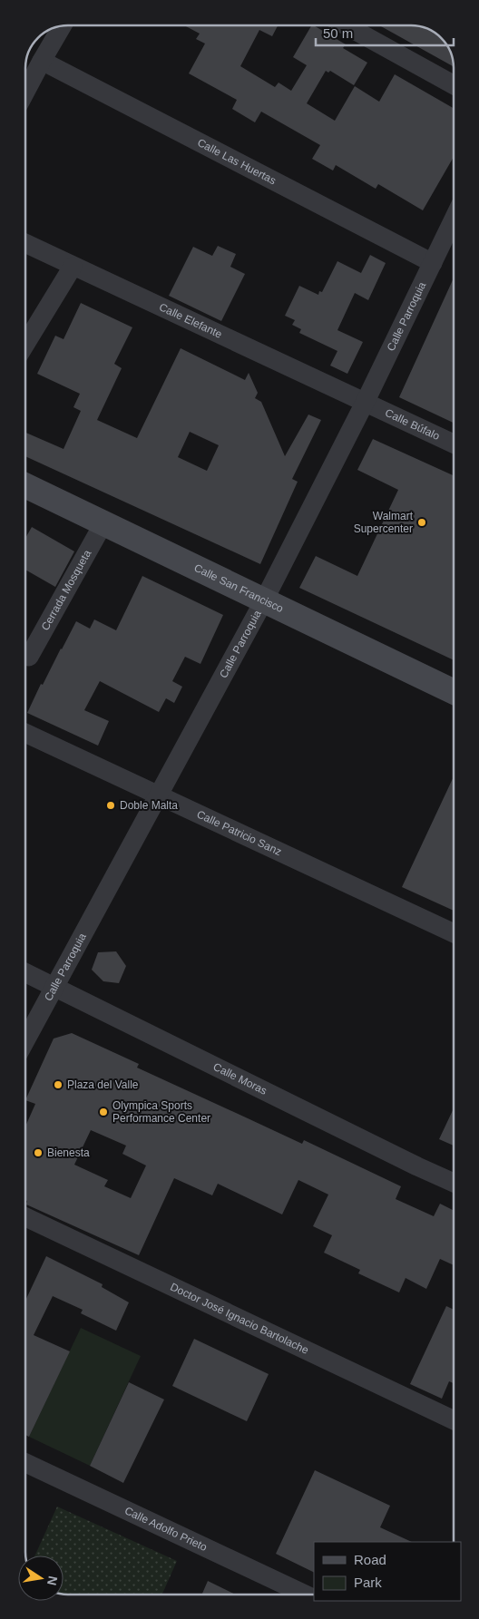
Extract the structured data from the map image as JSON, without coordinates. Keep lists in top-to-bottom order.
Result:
{
  "streets": {
    "street": [
      "Calle Las Huertas",
      "Calle Parroquia",
      "Calle Elefante",
      "Calle Búfalo",
      "Calle San Francisco",
      "Cerrada Mosqueta",
      "Calle Patricio Sanz",
      "Calle Moras",
      "Doctor José Ignacio Bartolache",
      "Calle Adolfo Prieto"
    ]
  },
  "crossings": [
    ["Calle Las Huertas", "Calle Parroquia"],
    ["Calle Parroquia", "Calle Elefante"],
    ["Calle Parroquia", "Calle Búfalo"],
    ["Calle Parroquia", "Calle San Francisco"],
    ["Calle Parroquia", "Calle Patricio Sanz"],
    ["Calle Parroquia", "Calle Moras"],
    ["Calle Elefante", "Calle Búfalo"],
    ["Calle San Francisco", "Cerrada Mosqueta"]
  ],
  "places": [
    "Walmart Supercenter",
    "Doble Malta",
    "Plaza del Valle",
    "Olympica Sports Performance Center",
    "Bienesta"
  ],
  "legend": ["Road", "Park"],
  "scale_bar": "50 m",
  "north": "right"
}
